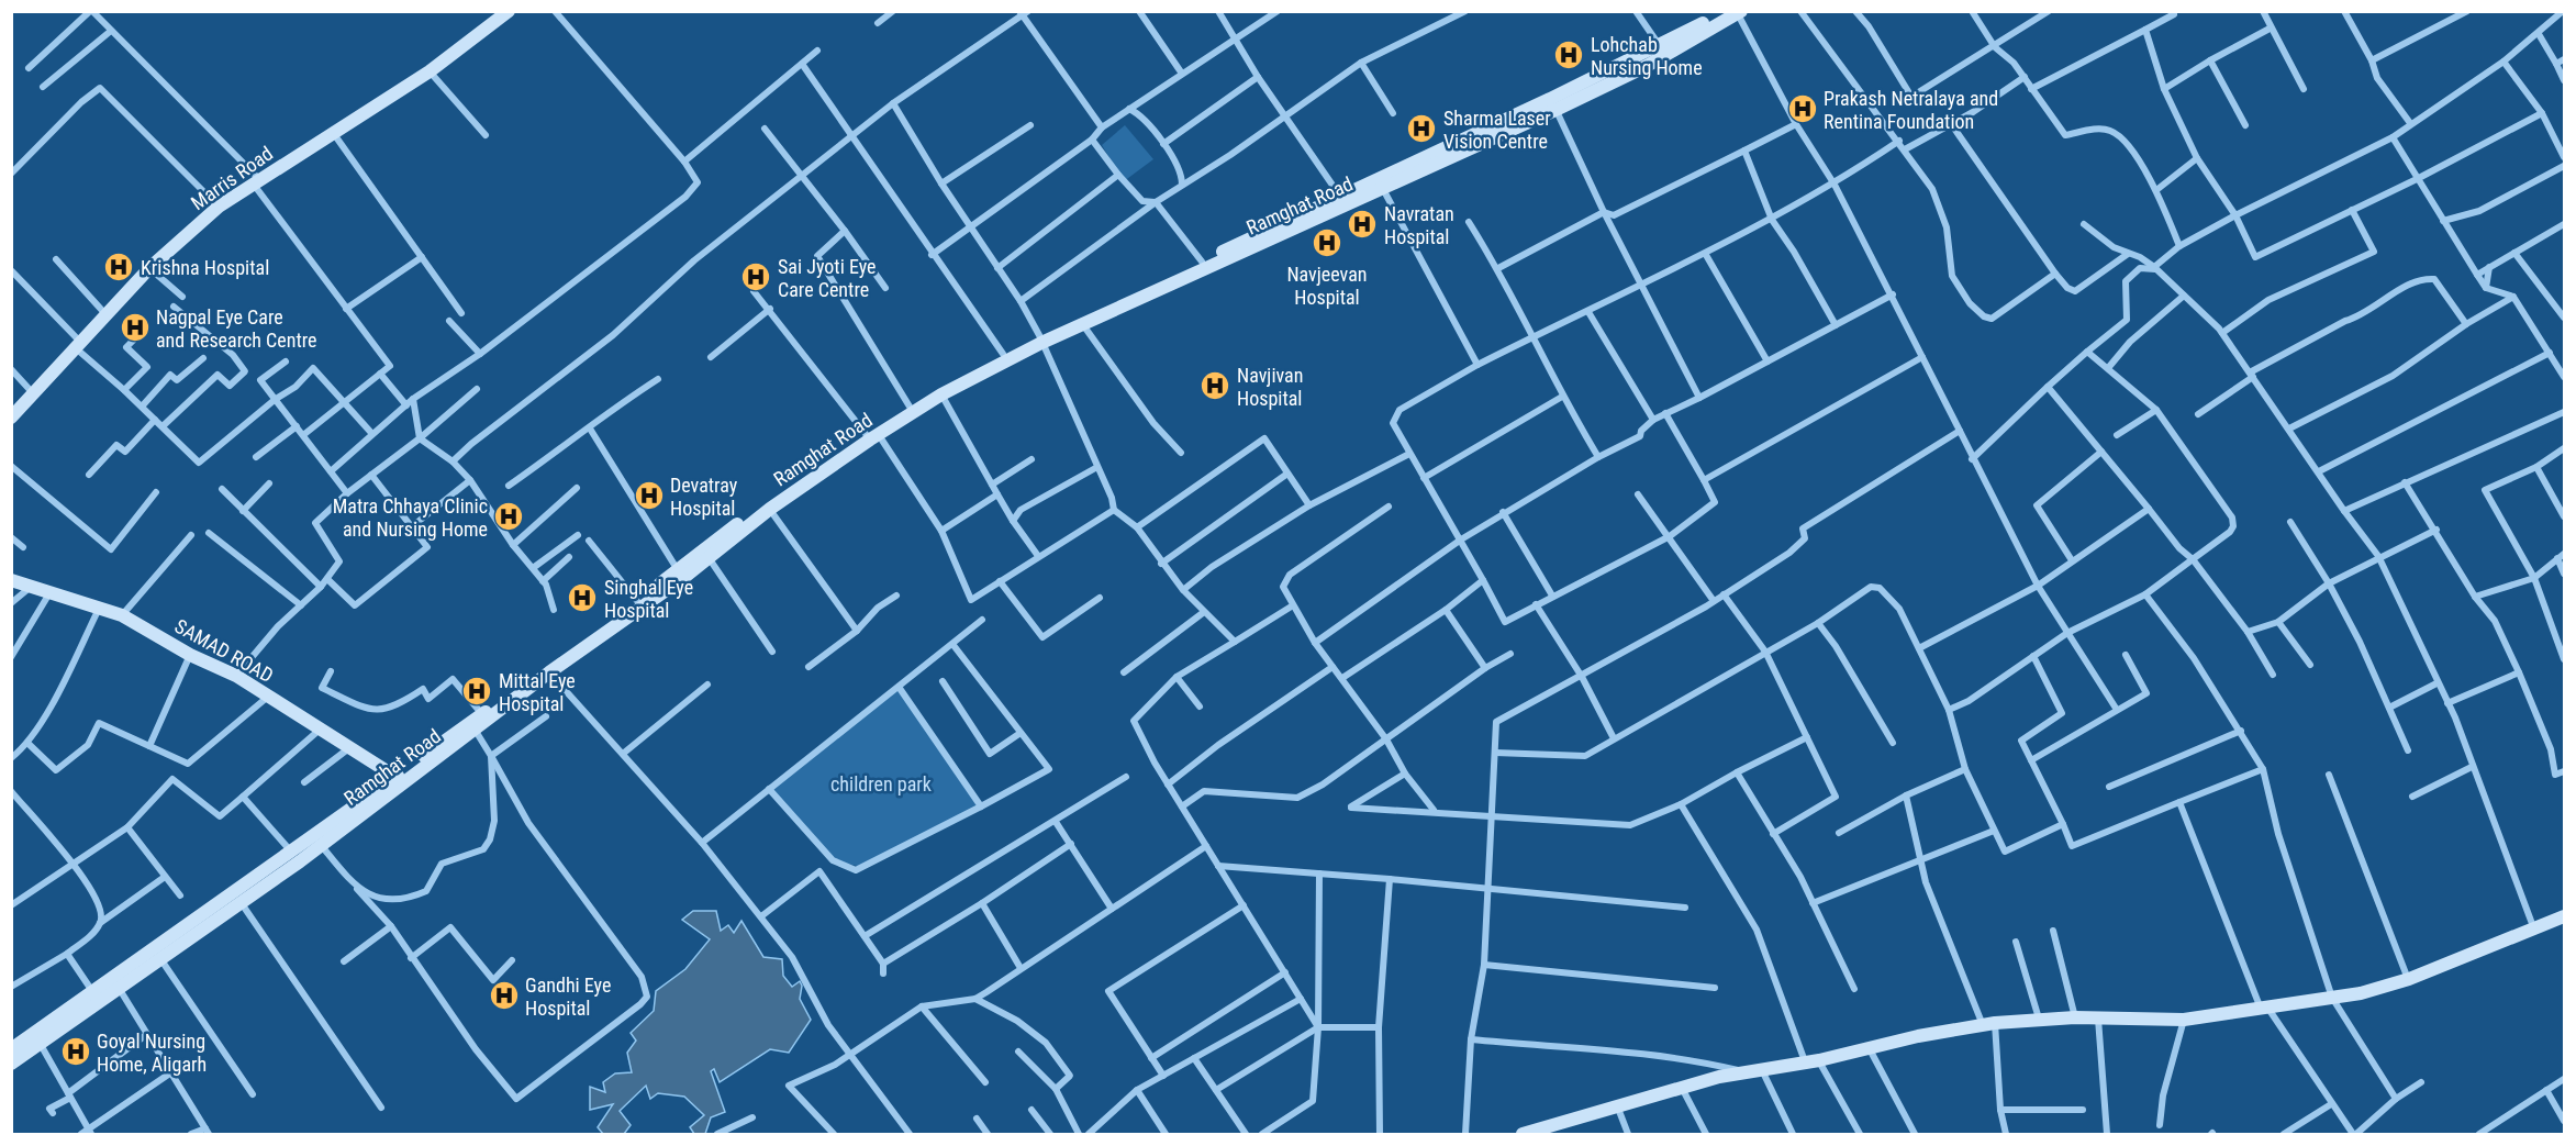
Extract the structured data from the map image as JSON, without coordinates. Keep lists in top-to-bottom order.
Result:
{
  "streets": {
    "main road": ["Marris Road", "Ramghat Road", "SAMAD ROAD"]
  },
  "crossings": [
    ["Ramghat Road", "SAMAD ROAD"]
  ],
  "parks": ["children park"],
  "places": {
    "hospital": [
      "Lohchab Nursing Home",
      "Prakash Netralaya and Rentina Foundation",
      "Sharma Laser Vision Centre",
      "Navratan Hospital",
      "Navjeevan Hospital",
      "Krishna Hospital",
      "Sai Jyoti Eye Care Centre",
      "Nagpal Eye Care and Research Centre",
      "Navjivan Hospital",
      "Devatray Hospital",
      "Matra Chhaya Clinic and Nursing Home",
      "Singhal Eye Hospital",
      "Mittal Eye Hospital",
      "Gandhi Eye Hospital",
      "Goyal Nursing Home, Aligarh"
    ]
  }
}
